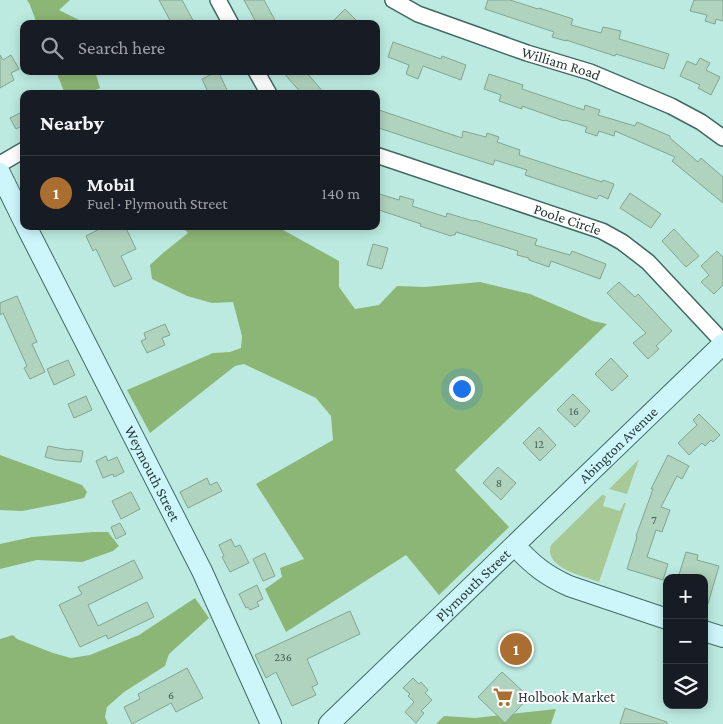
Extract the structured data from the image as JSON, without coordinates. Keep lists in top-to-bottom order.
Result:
{
  "streets": {
    "main road": ["Abington Avenue", "Weymouth Street", "Plymouth Street"],
    "street": ["William Road", "Poole Circle"]
  },
  "crossings": [
    ["Poole Circle", "Abington Avenue"],
    ["Abington Avenue", "Plymouth Street"]
  ],
  "places": {
    "supermarket": ["Holbook Market"]
  },
  "house_numbers": [
    "16",
    "12",
    "8",
    "7",
    "236",
    "6"
  ],
  "page": {
    "search": "Search here",
    "heading": "Nearby",
    "list": [
      {
        "mark": "1",
        "name": "Mobil",
        "note": "Fuel · Plymouth Street",
        "value": "140 m"
      }
    ],
    "map_buttons": ["+", "−"],
    "pins": "1"
  }
}
